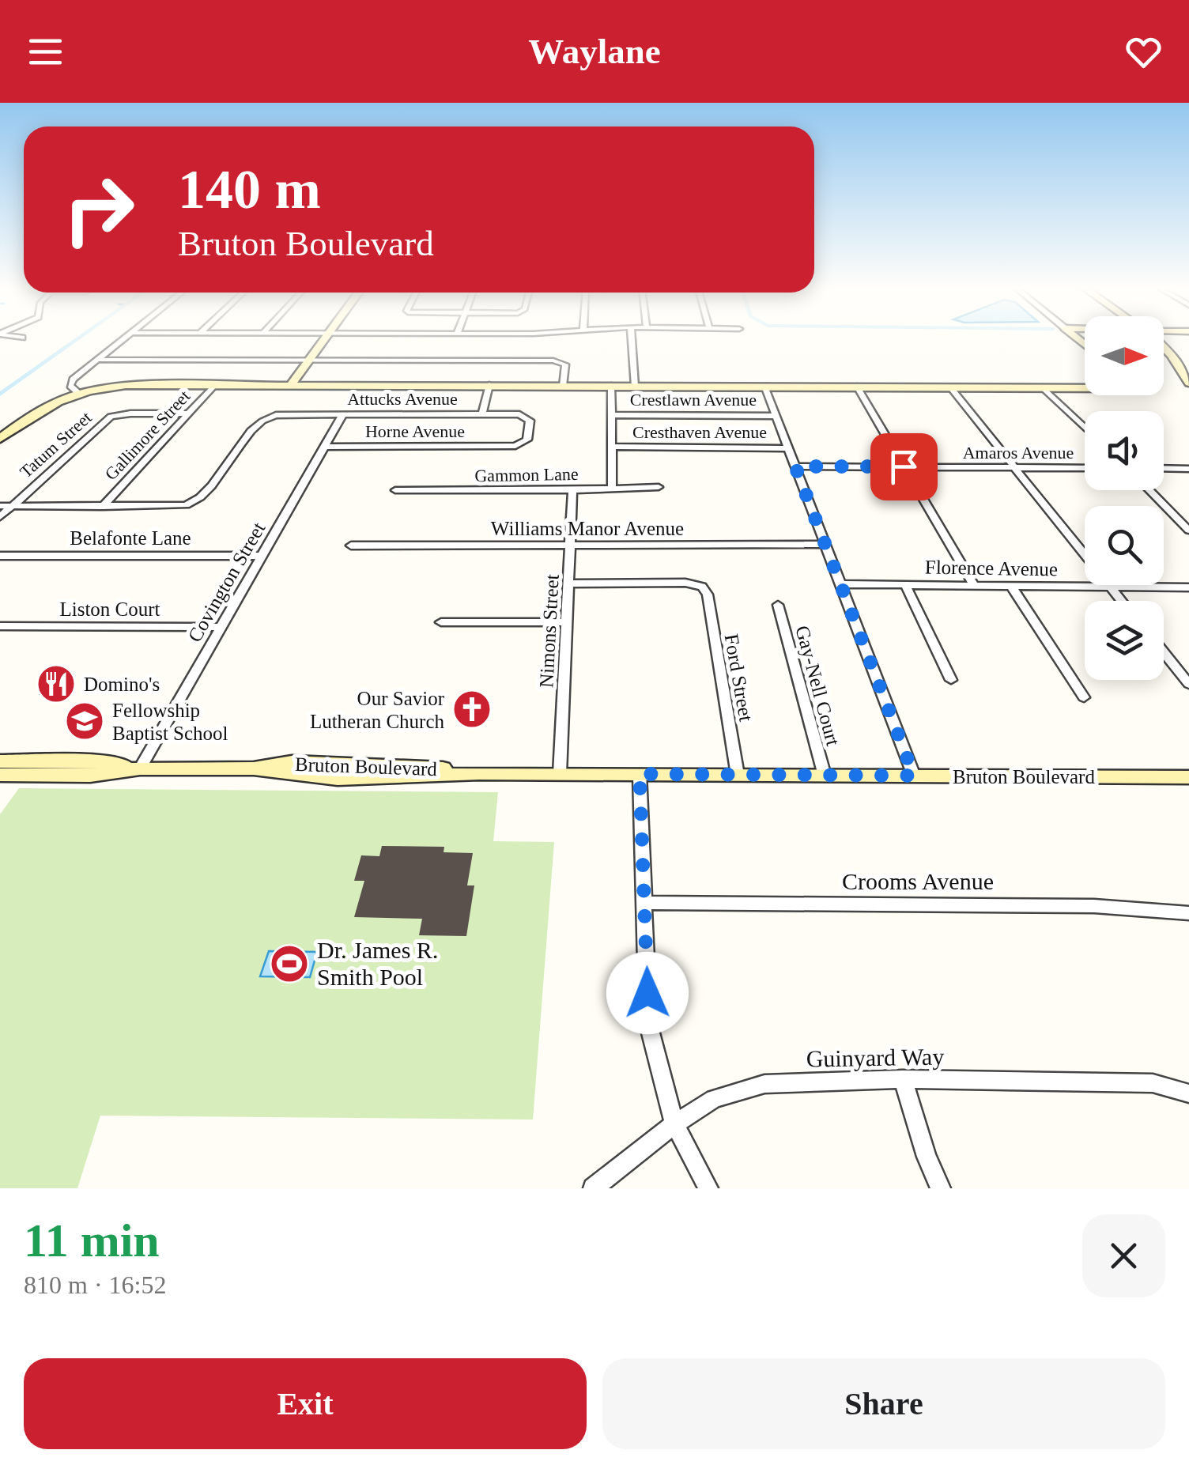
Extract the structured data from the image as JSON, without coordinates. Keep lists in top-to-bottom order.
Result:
{
  "streets": {
    "street": [
      "Attucks Avenue",
      "Crestlawn Avenue",
      "Horne Avenue",
      "Cresthaven Avenue",
      "Gallimore Street",
      "Tatum Street",
      "Amaros Avenue",
      "Gammon Lane",
      "Williams Manor Avenue",
      "Belafonte Lane",
      "Florence Avenue",
      "Covington Street",
      "Liston Court",
      "Nimons Street",
      "Ford Street",
      "Gay-Nell Court",
      "Bruton Boulevard",
      "Crooms Avenue",
      "Guinyard Way"
    ]
  },
  "crossings": [
    ["Attucks Avenue", "Horne Avenue"],
    ["Attucks Avenue", "Gallimore Street"],
    ["Attucks Avenue", "Covington Street"],
    ["Horne Avenue", "Covington Street"],
    ["Gallimore Street", "Tatum Street"],
    ["Gammon Lane", "Nimons Street"],
    ["Williams Manor Avenue", "Nimons Street"],
    ["Belafonte Lane", "Covington Street"],
    ["Covington Street", "Liston Court"],
    ["Covington Street", "Bruton Boulevard"],
    ["Nimons Street", "Ford Street"],
    ["Nimons Street", "Bruton Boulevard"],
    ["Ford Street", "Bruton Boulevard"],
    ["Gay-Nell Court", "Bruton Boulevard"]
  ],
  "places": {
    "restaurant": ["Domino's"],
    "church": ["Our Savior Lutheran Church"],
    "school or university": ["Fellowship Baptist School"],
    "sports": ["Dr. James R. Smith Pool"]
  },
  "north": "right",
  "page": {
    "header": "Waylane",
    "turn": ["140 m", "Bruton Boulevard"],
    "heading": ["11 min", "810 m · 16:52"],
    "buttons": ["Exit", "Share"]
  }
}
